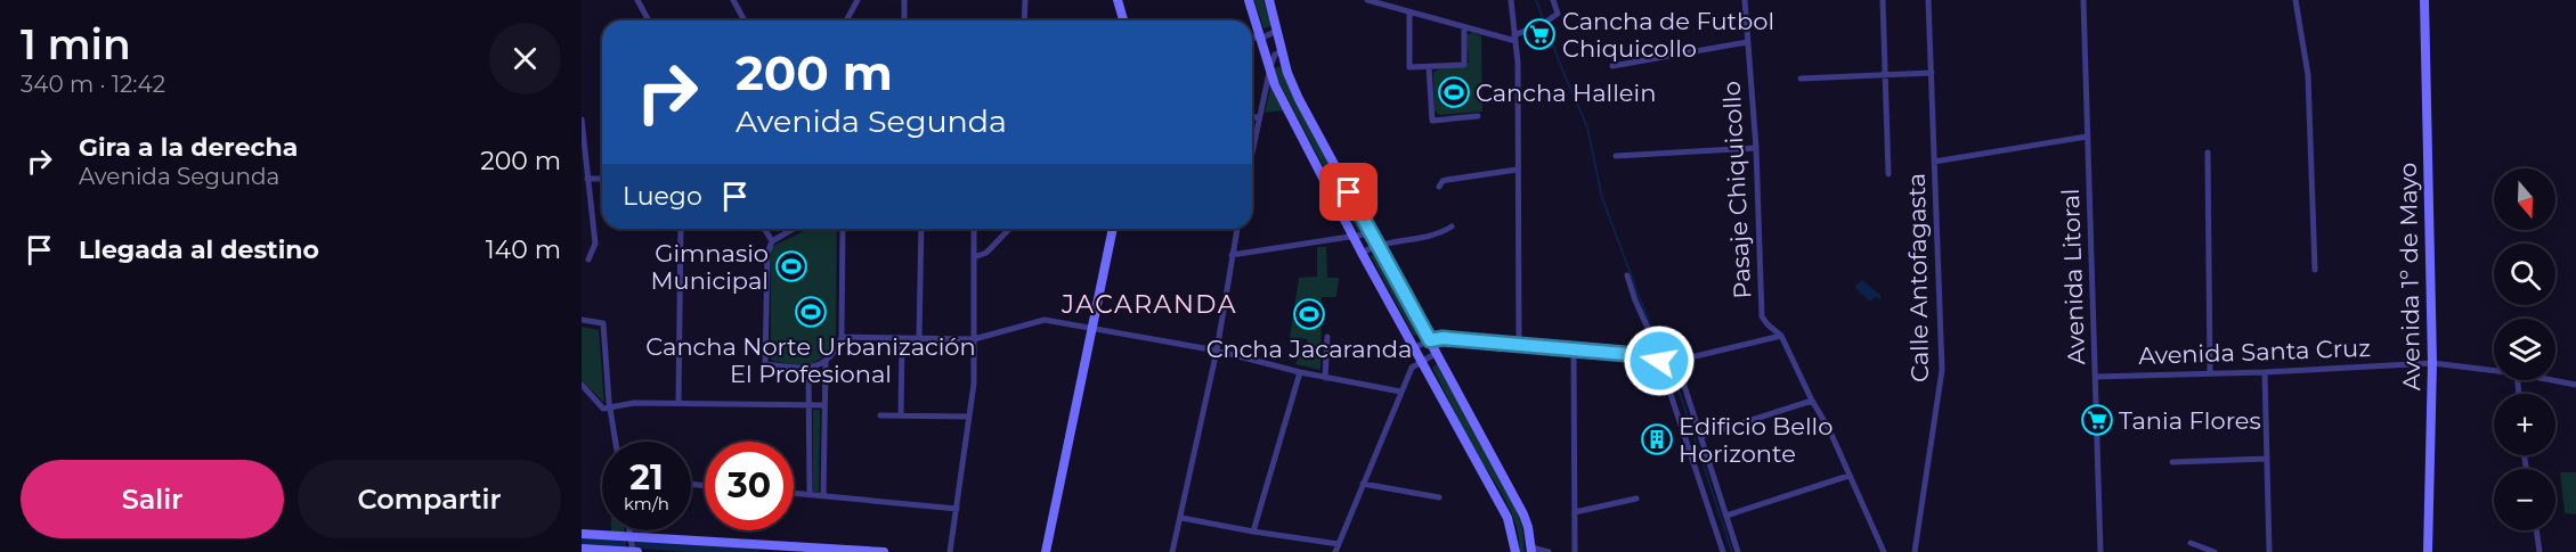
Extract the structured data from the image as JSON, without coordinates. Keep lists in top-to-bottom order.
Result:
{
  "streets": {
    "main road": ["Avenida 1º de Mayo"],
    "street": [
      "Pasaje Chiquicollo",
      "Avenida Litoral",
      "Calle Antofagasta",
      "Avenida Santa Cruz"
    ]
  },
  "crossings": [
    ["Avenida Litoral", "Avenida Santa Cruz"],
    ["Avenida 1º de Mayo", "Avenida Santa Cruz"]
  ],
  "districts": ["JACARANDA"],
  "places": {
    "supermarket": ["Cancha de Futbol Chiquicollo", "Tania Flores"],
    "sports": [
      "Cancha Hallein",
      "Gimnasio Municipal",
      "Cancha Norte Urbanización El Profesional",
      "Cncha Jacaranda"
    ],
    "building": ["Edificio Bello Horizonte"]
  },
  "north": "bottom",
  "page": {
    "heading": ["1 min", "340 m · 12:42"],
    "turn": ["200 m", "Avenida Segunda"],
    "list": [
      {
        "name": "Gira a la derecha",
        "note": "Avenida Segunda",
        "value": "200 m"
      },
      {
        "name": "Llegada al destino",
        "value": "140 m"
      }
    ],
    "then": "Luego",
    "map_buttons": ["+", "−"],
    "speed": "21 km/h",
    "limit": "30",
    "buttons": ["Salir", "Compartir"]
  }
}
